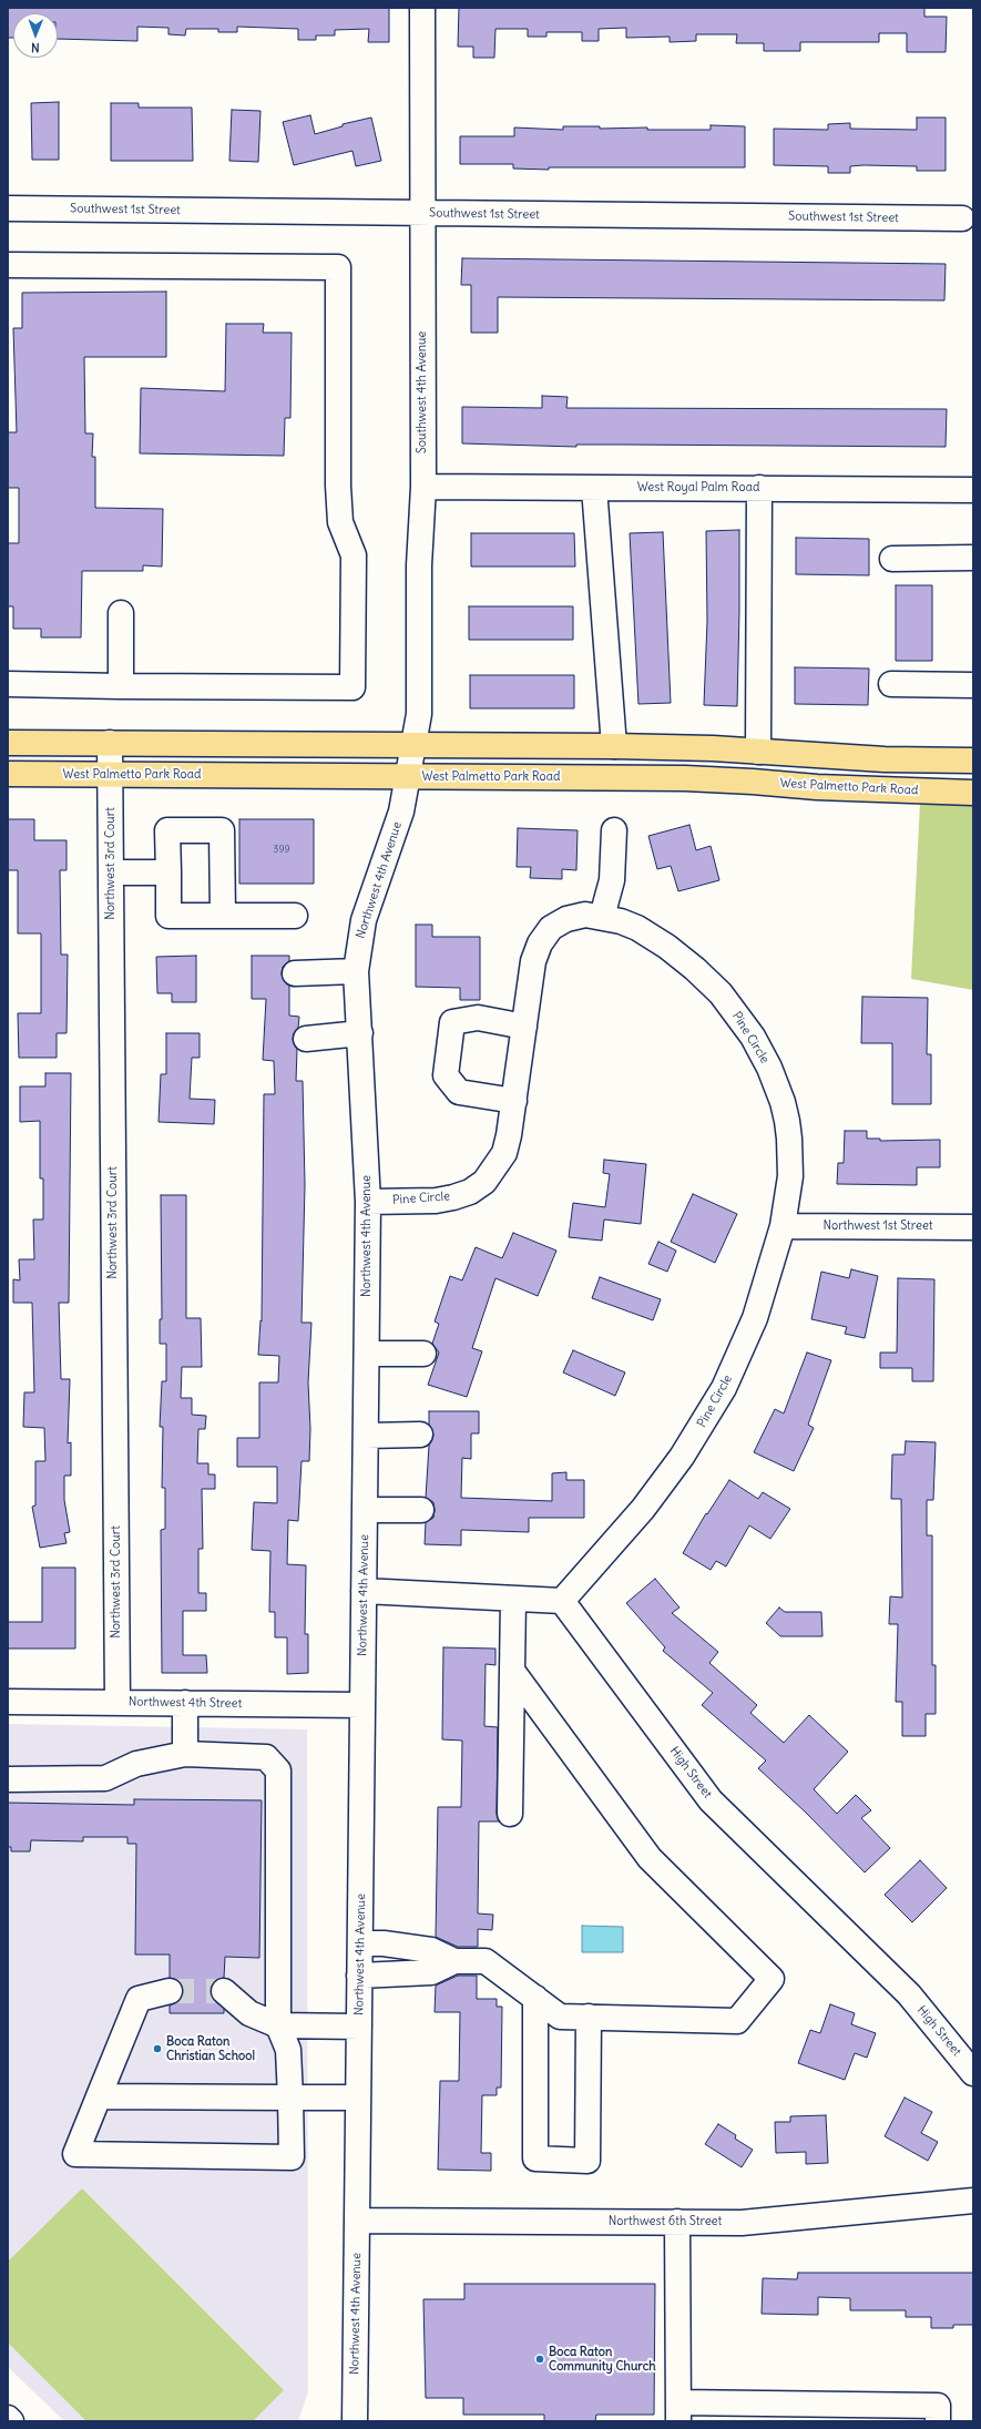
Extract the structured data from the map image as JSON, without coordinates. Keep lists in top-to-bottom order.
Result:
{
  "streets": {
    "main road": ["West Palmetto Park Road"],
    "street": [
      "Southwest 1st Street",
      "Southwest 4th Avenue",
      "West Royal Palm Road",
      "Northwest 3rd Court",
      "Northwest 4th Avenue",
      "Pine Circle",
      "Northwest 1st Street",
      "Northwest 4th Street",
      "High Street",
      "Northwest 6th Street"
    ]
  },
  "crossings": [
    ["Southwest 1st Street", "Southwest 4th Avenue"],
    ["Southwest 4th Avenue", "West Royal Palm Road"],
    ["Southwest 4th Avenue", "West Palmetto Park Road"],
    ["Southwest 4th Avenue", "Northwest 4th Avenue"],
    ["West Palmetto Park Road", "Northwest 3rd Court"],
    ["West Palmetto Park Road", "Northwest 4th Avenue"],
    ["Northwest 3rd Court", "Northwest 4th Street"],
    ["Northwest 4th Avenue", "Pine Circle"],
    ["Northwest 4th Avenue", "Northwest 4th Street"],
    ["Northwest 4th Avenue", "Northwest 6th Street"],
    ["Pine Circle", "Northwest 1st Street"],
    ["Pine Circle", "High Street"]
  ],
  "places": ["Boca Raton Christian School", "Boca Raton Community Church"],
  "house_numbers": ["399"],
  "north": "bottom"
}
